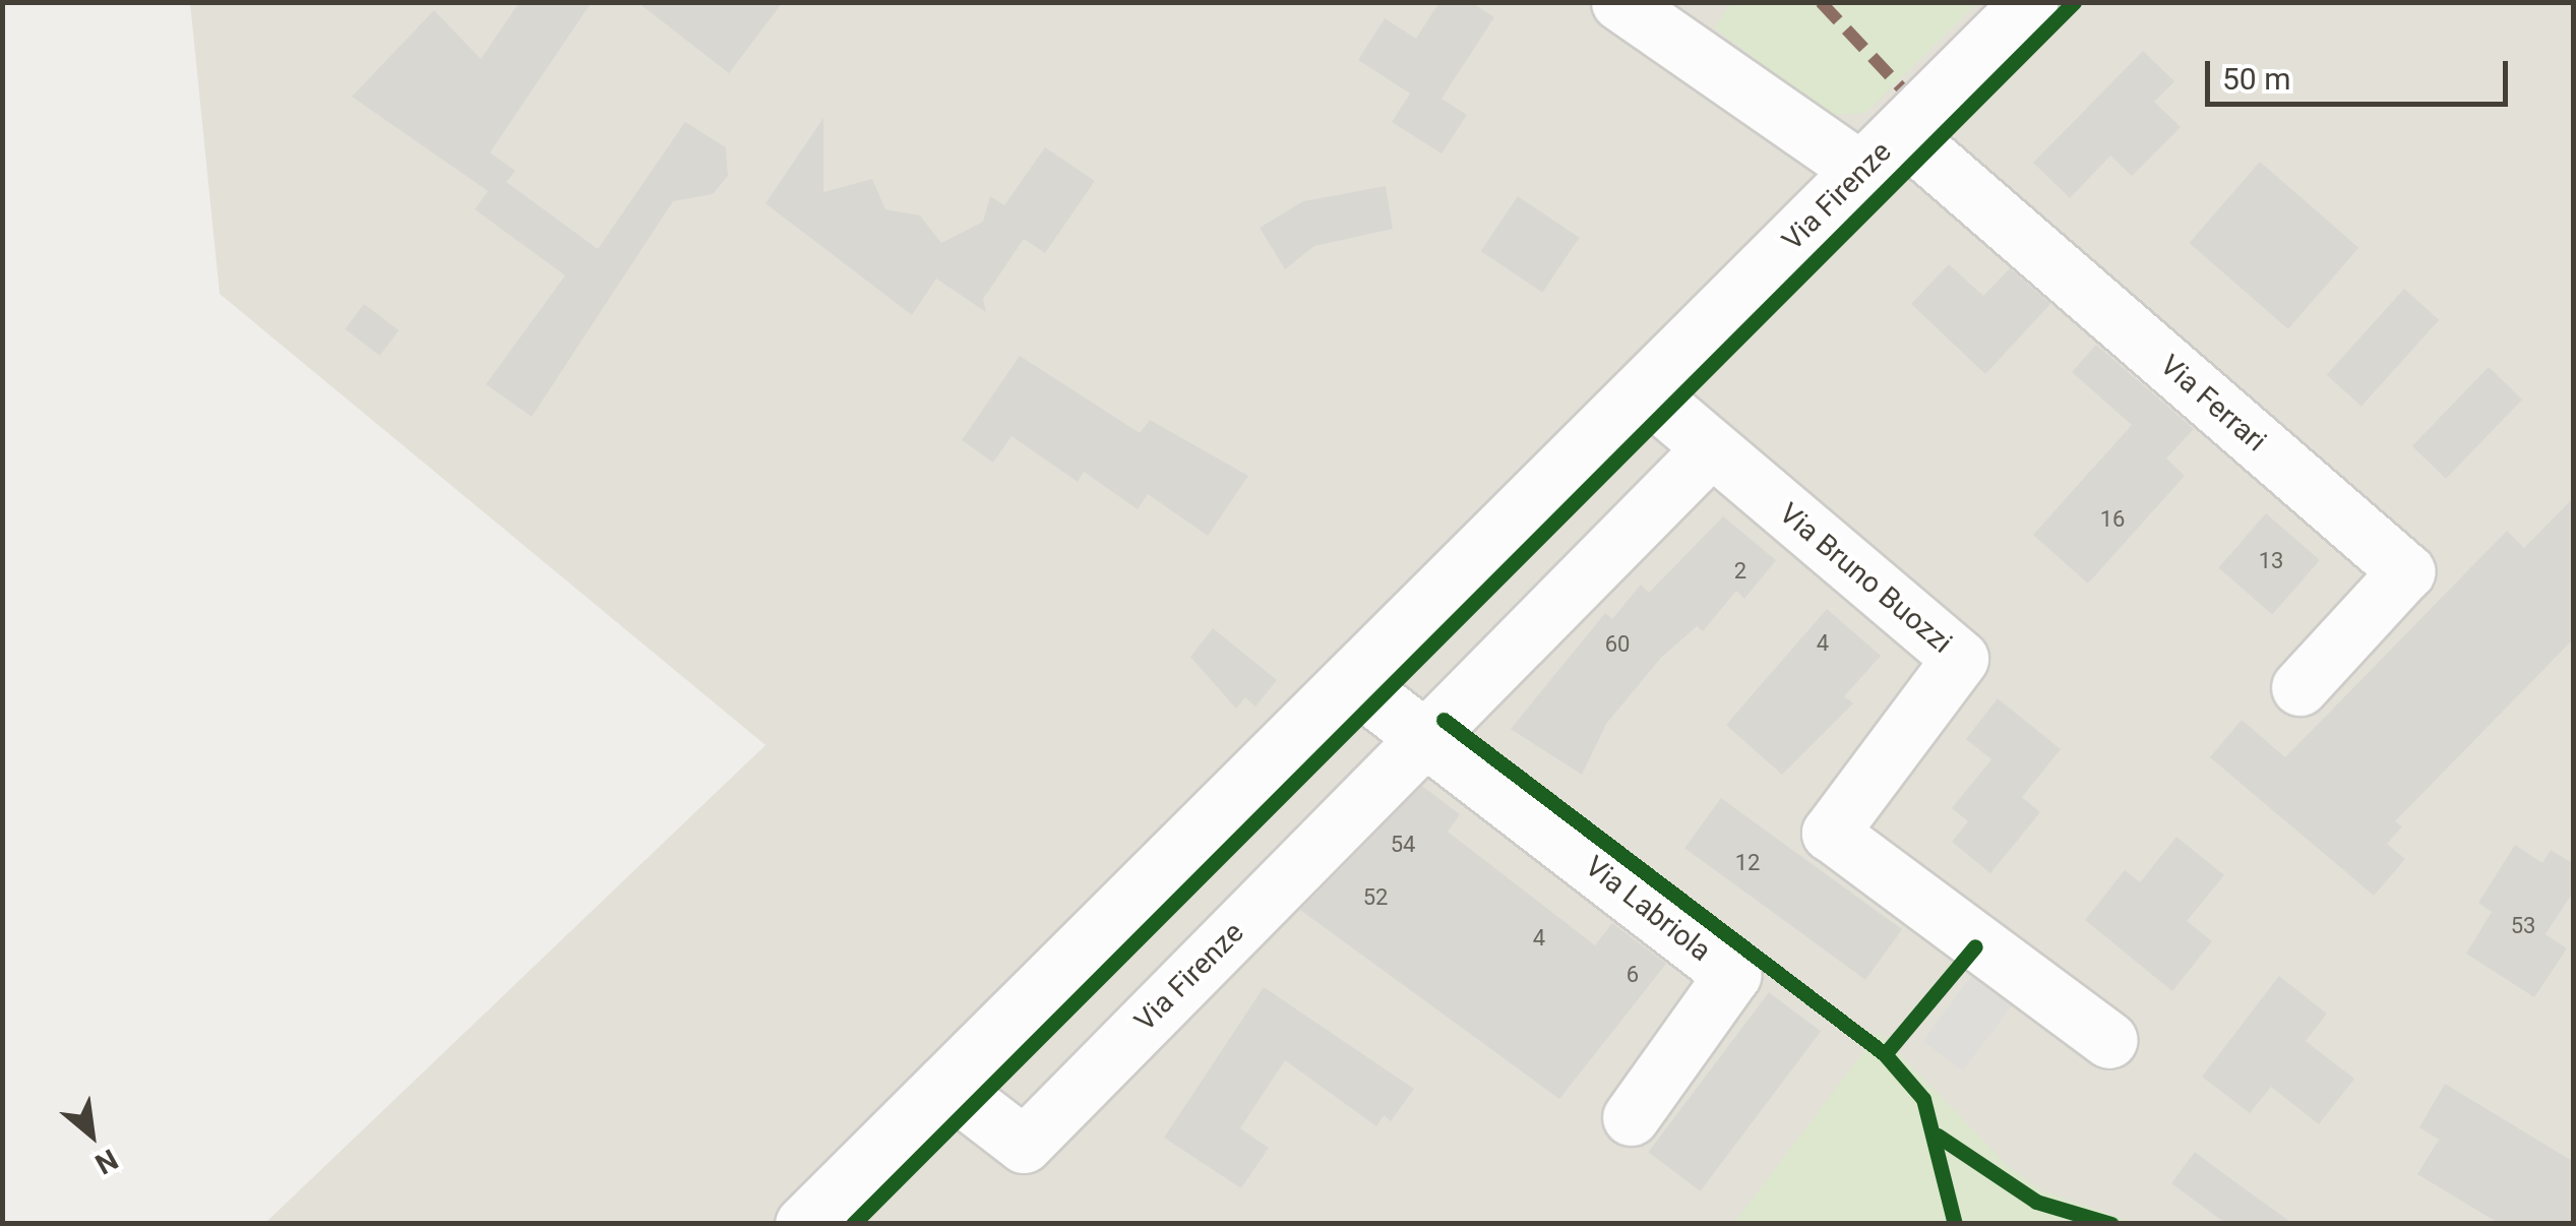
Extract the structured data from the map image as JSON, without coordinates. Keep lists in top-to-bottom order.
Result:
{
  "streets": {
    "street": [
      "Via Firenze",
      "Via Ferrari",
      "Via Bruno Buozzi",
      "Via Labriola"
    ]
  },
  "crossings": [
    ["Via Firenze", "Via Ferrari"],
    ["Via Firenze", "Via Bruno Buozzi"],
    ["Via Firenze", "Via Labriola"]
  ],
  "house_numbers": [
    "16",
    "13",
    "2",
    "4",
    "60",
    "54",
    "12",
    "52",
    "53",
    "4",
    "6"
  ],
  "scale_bar": "50 m",
  "north": "bottom right"
}
